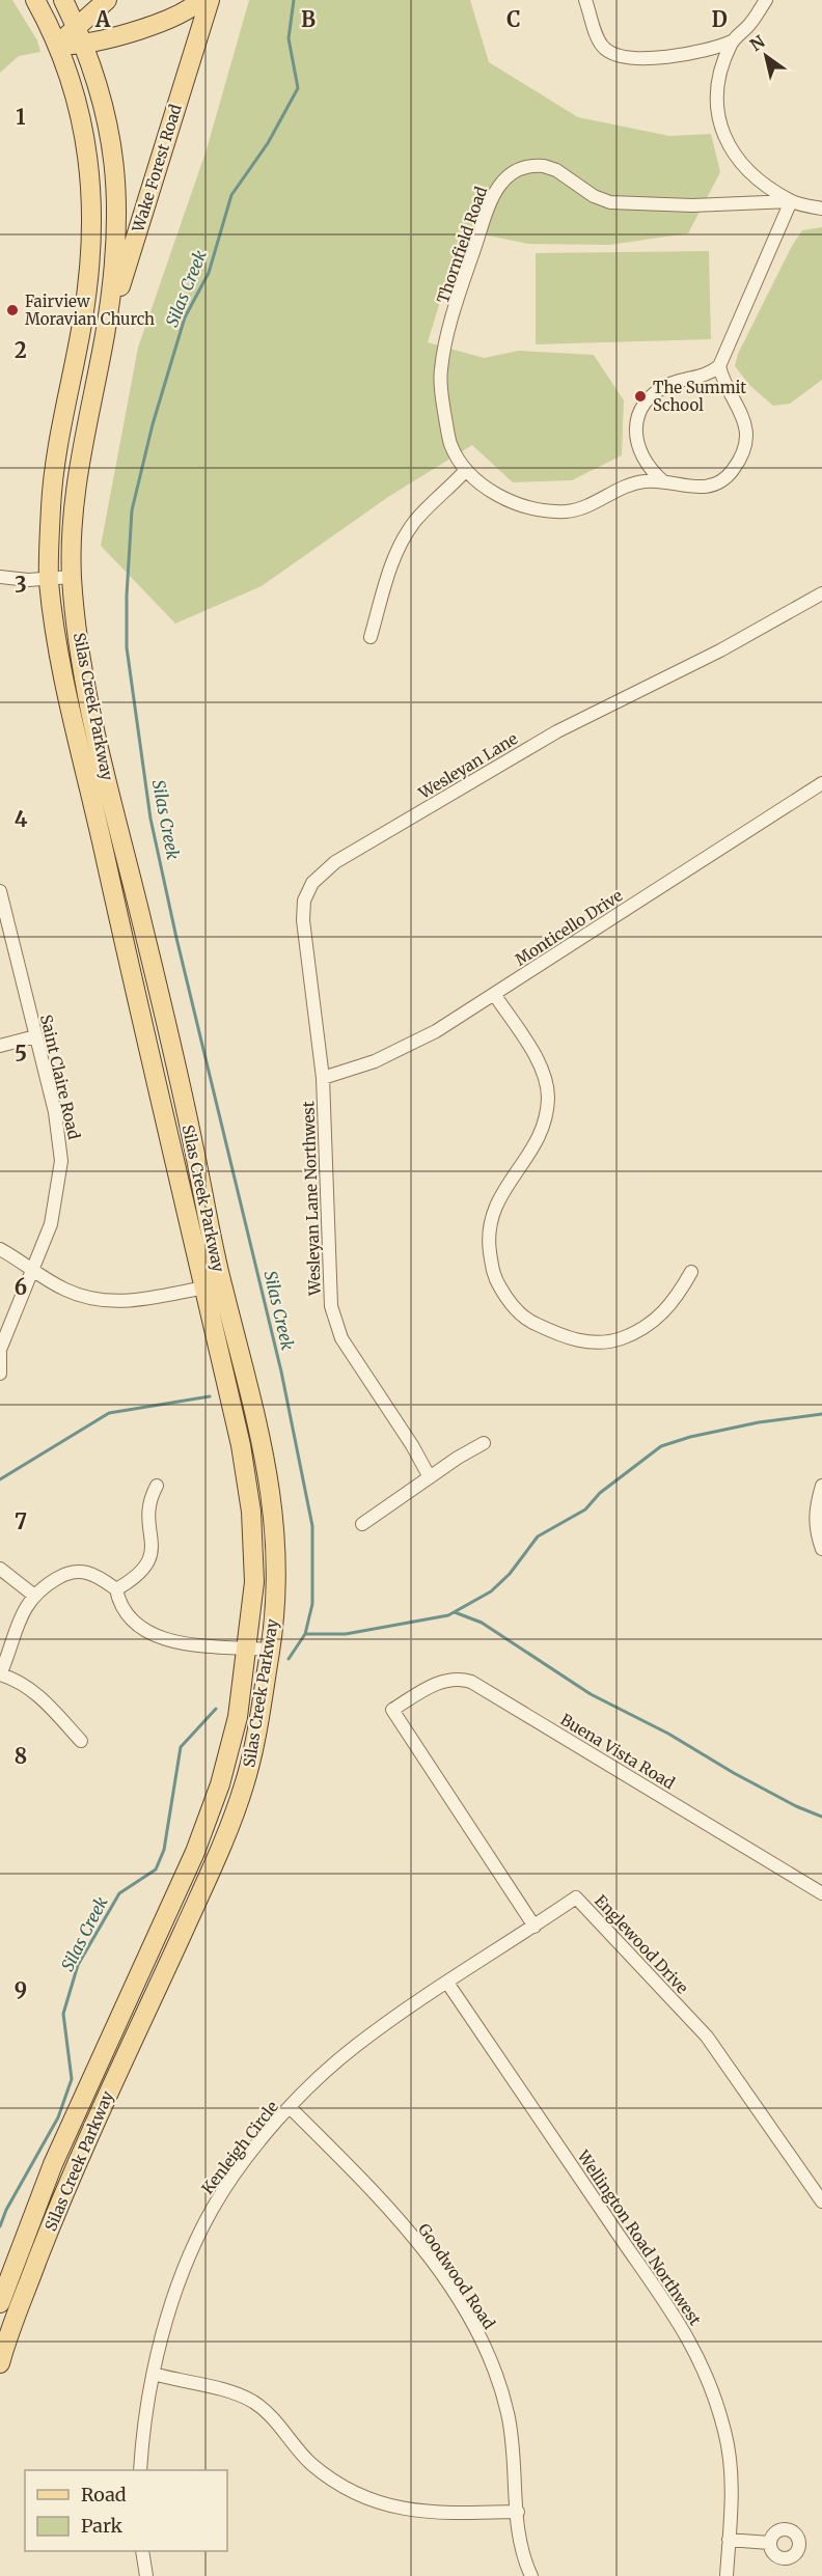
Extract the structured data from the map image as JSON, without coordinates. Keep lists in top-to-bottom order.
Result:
{
  "streets": {
    "main road": ["Wake Forest Road", "Silas Creek Parkway"],
    "street": [
      "Thornfield Road",
      "Wesleyan Lane",
      "Monticello Drive",
      "Saint Claire Road",
      "Wesleyan Lane Northwest",
      "Buena Vista Road",
      "Englewood Drive",
      "Kenleigh Circle",
      "Wellington Road Northwest",
      "Goodwood Road"
    ]
  },
  "crossings": [
    ["Wake Forest Road", "Silas Creek Parkway"],
    ["Wesleyan Lane", "Monticello Drive"],
    ["Wesleyan Lane", "Wesleyan Lane Northwest"],
    ["Monticello Drive", "Wesleyan Lane Northwest"],
    ["Buena Vista Road", "Englewood Drive"],
    ["Buena Vista Road", "Kenleigh Circle"],
    ["Englewood Drive", "Kenleigh Circle"],
    ["Kenleigh Circle", "Wellington Road Northwest"],
    ["Kenleigh Circle", "Goodwood Road"]
  ],
  "water": ["Silas Creek"],
  "places": ["Fairview Moravian Church", "The Summit School"],
  "legend": ["Road", "Park"],
  "north": "top left",
  "grid": {
    "columns": [
      "A",
      "B",
      "C",
      "D"
    ],
    "rows": [
      "1",
      "2",
      "3",
      "4",
      "5",
      "6",
      "7",
      "8",
      "9"
    ]
  }
}
